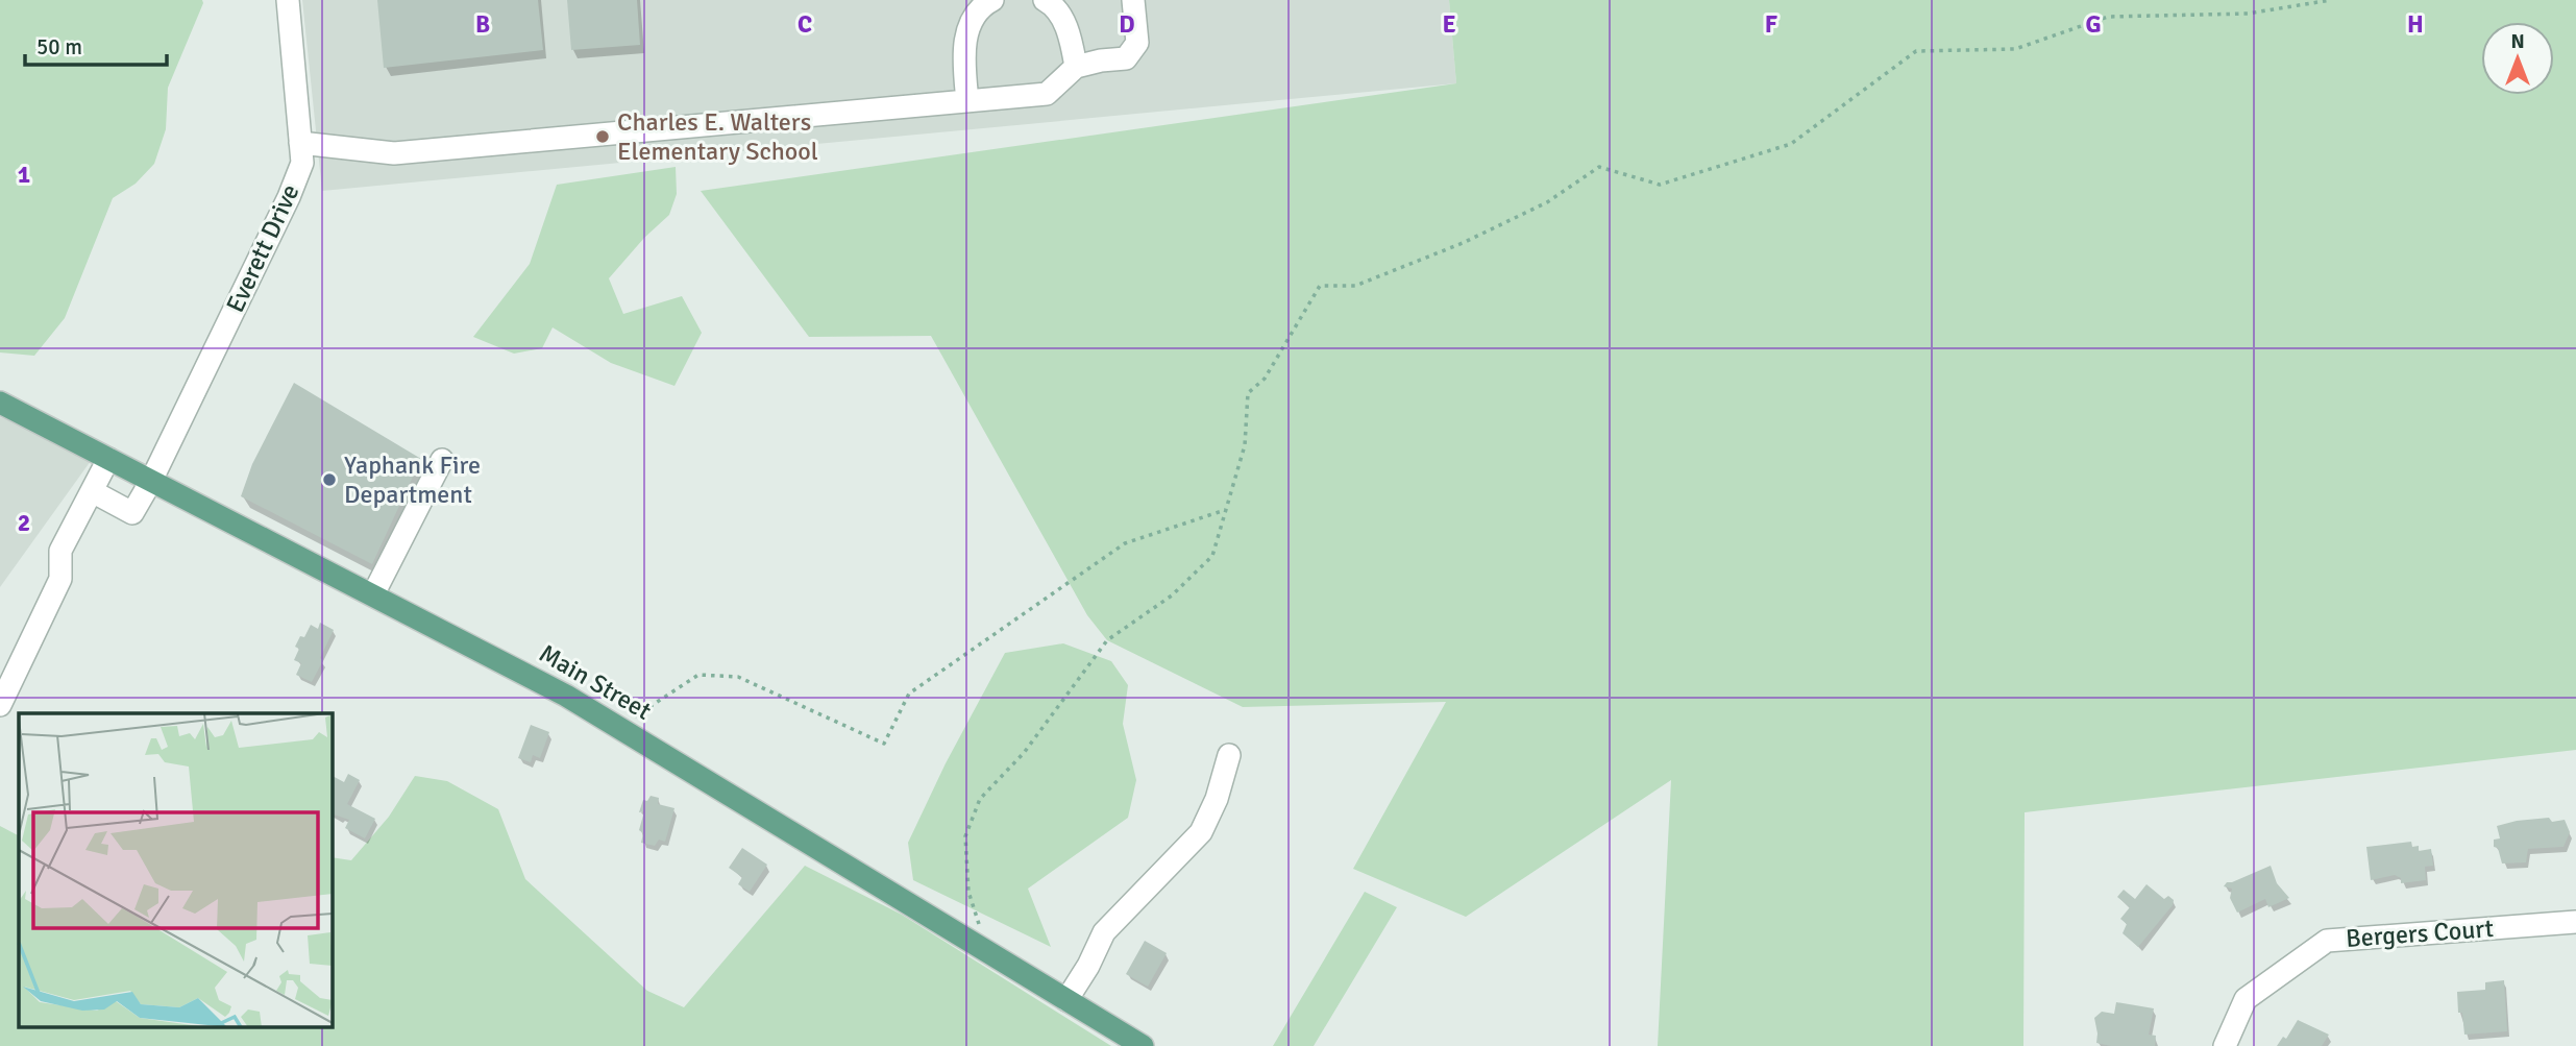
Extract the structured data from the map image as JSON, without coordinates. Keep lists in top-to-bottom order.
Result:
{
  "streets": {
    "main road": ["Main Street"],
    "street": ["Everett Drive", "Bergers Court"]
  },
  "crossings": [
    ["Everett Drive", "Main Street"]
  ],
  "places": ["Charles E. Walters Elementary School", "Yaphank Fire Department"],
  "scale_bar": "50 m",
  "north": "top",
  "grid": {
    "columns": [
      "B",
      "C",
      "D",
      "E",
      "F",
      "G",
      "H"
    ],
    "rows": ["1", "2"]
  }
}
